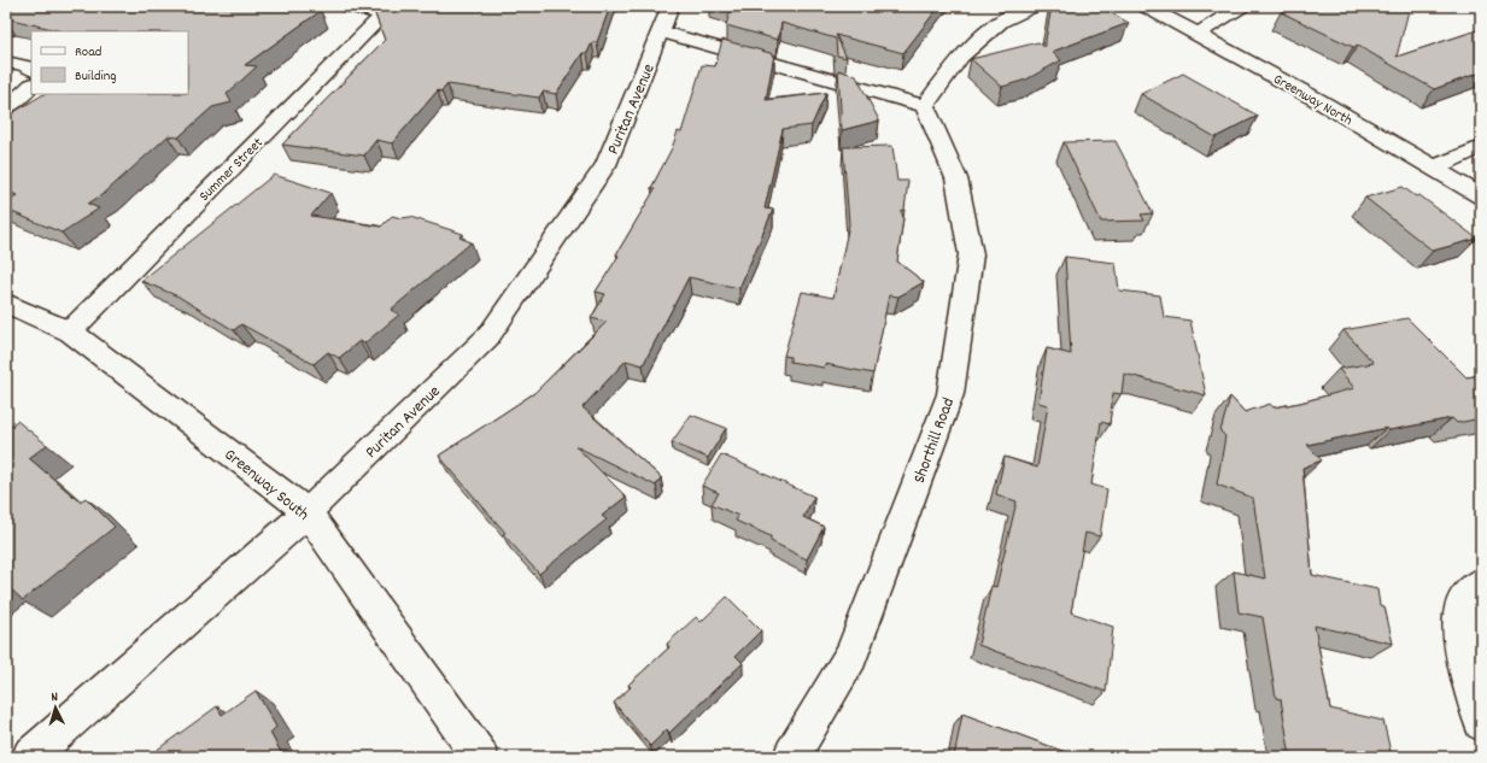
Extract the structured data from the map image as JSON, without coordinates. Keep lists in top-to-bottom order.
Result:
{
  "streets": {
    "street": [
      "Greenway North",
      "Puritan Avenue",
      "Summer Street",
      "Shorthill Road",
      "Greenway South"
    ]
  },
  "crossings": [
    ["Puritan Avenue", "Greenway South"],
    ["Summer Street", "Greenway South"]
  ],
  "legend": ["Road", "Building"],
  "north": "top"
}
